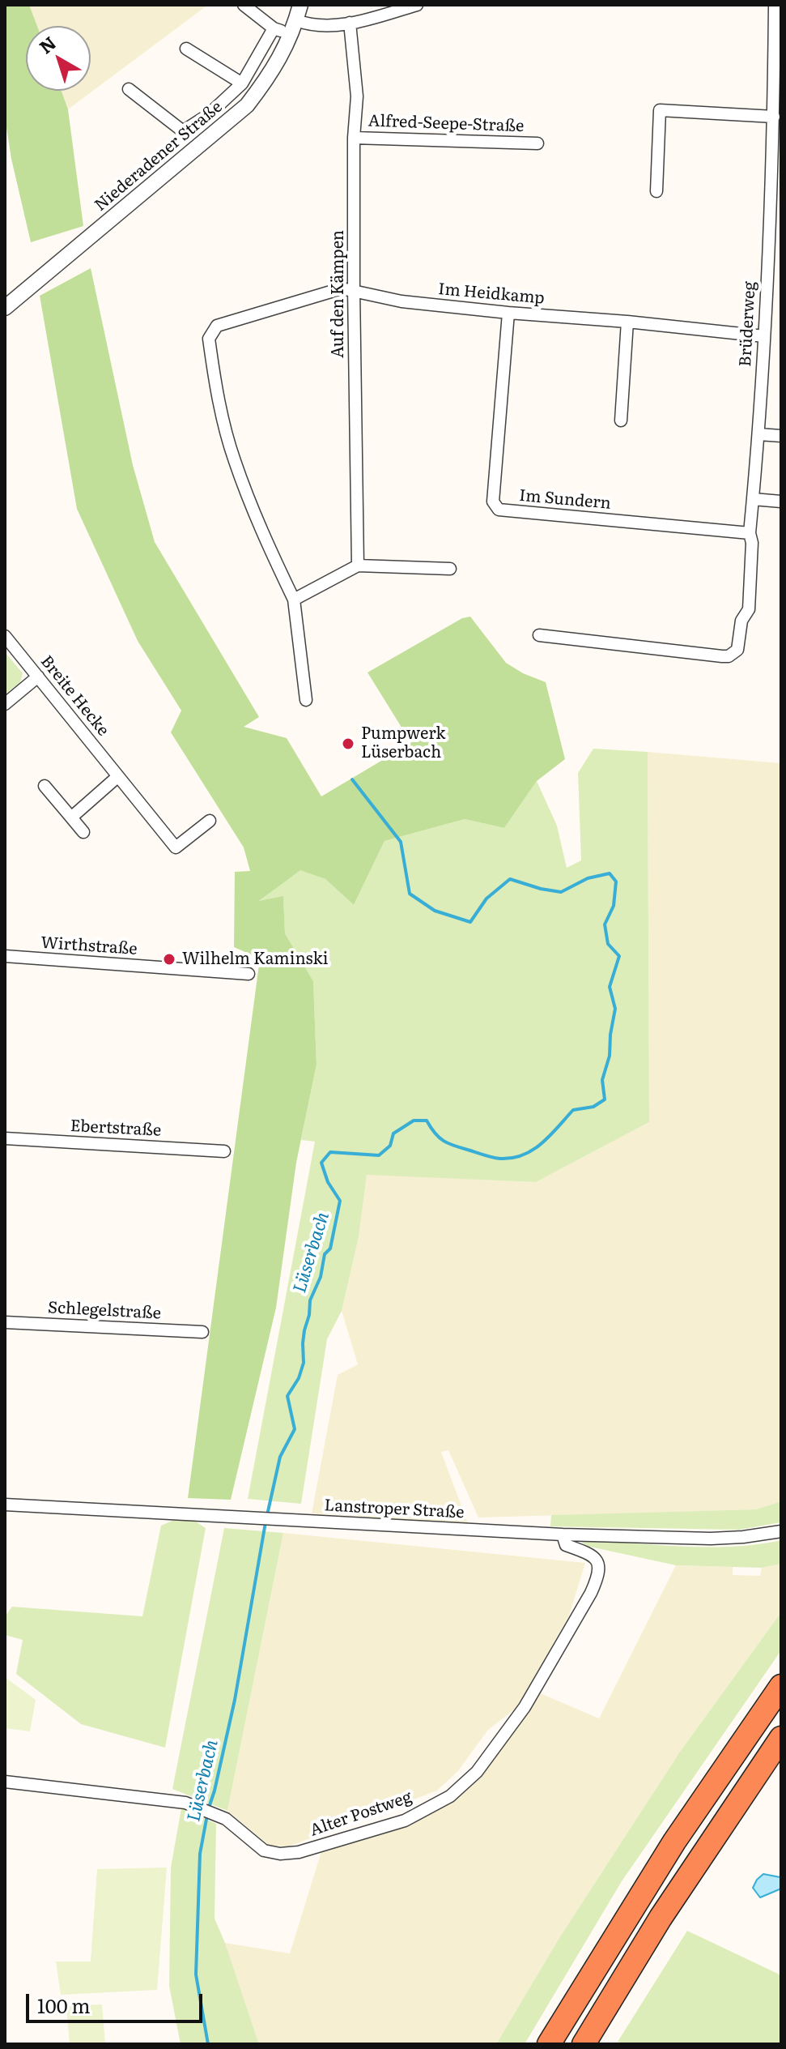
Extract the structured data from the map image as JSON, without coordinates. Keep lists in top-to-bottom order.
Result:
{
  "streets": {
    "street": [
      "Alfred-Seepe-Straße",
      "Niederadener Straße",
      "Auf den Kämpen",
      "Im Heidkamp",
      "Brüderweg",
      "Im Sundern",
      "Breite Hecke",
      "Wirthstraße",
      "Ebertstraße",
      "Schlegelstraße",
      "Lanstroper Straße",
      "Alter Postweg"
    ]
  },
  "crossings": [
    ["Alfred-Seepe-Straße", "Auf den Kämpen"],
    ["Auf den Kämpen", "Im Heidkamp"],
    ["Im Heidkamp", "Brüderweg"],
    ["Im Heidkamp", "Im Sundern"],
    ["Brüderweg", "Im Sundern"],
    ["Lanstroper Straße", "Alter Postweg"]
  ],
  "water": ["Lüserbach"],
  "places": ["Pumpwerk Lüserbach", "Wilhelm Kaminski"],
  "scale_bar": "100 m",
  "north": "top left"
}
